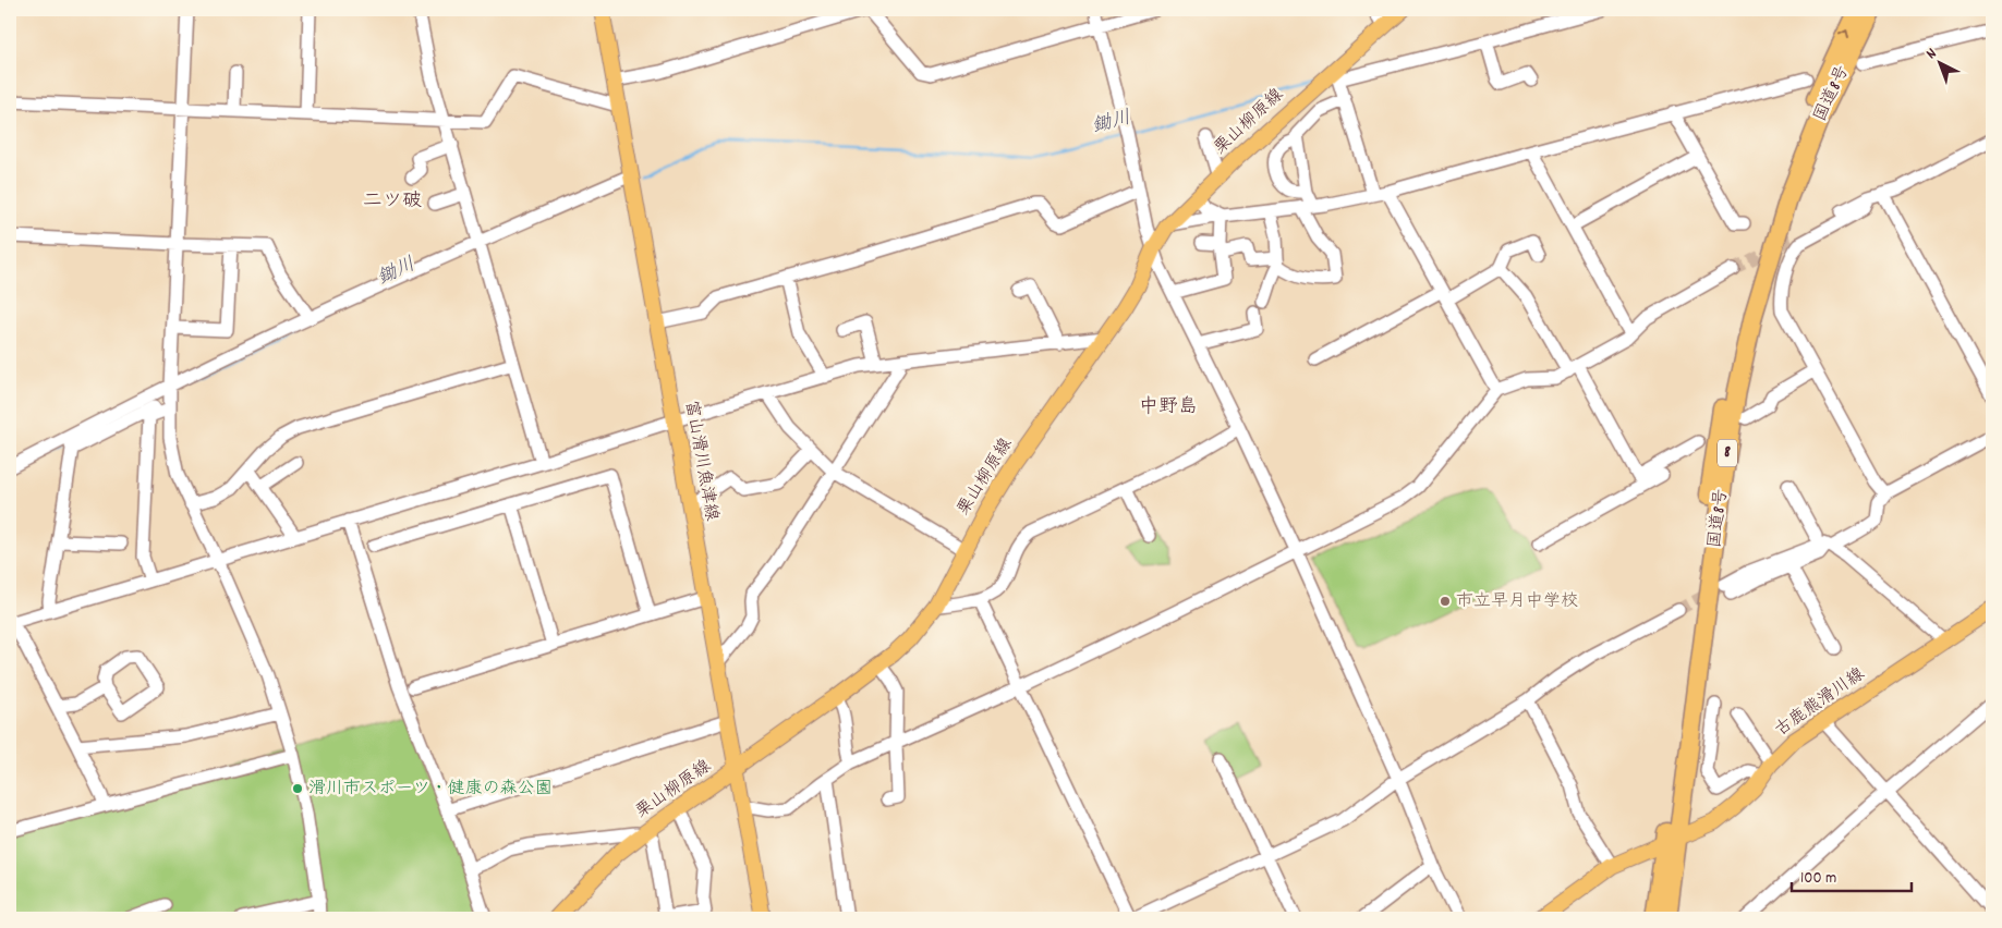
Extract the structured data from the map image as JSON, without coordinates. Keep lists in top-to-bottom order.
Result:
{
  "streets": {
    "highway": ["国道8号", "8"],
    "main road": ["栗山柳原線", "富山滑川魚津線", "古鹿熊滑川線"]
  },
  "crossings": [
    ["国道8号", "古鹿熊滑川線"],
    ["栗山柳原線", "富山滑川魚津線"]
  ],
  "districts": ["二ツ破", "中野島"],
  "water": ["鋤川"],
  "places": ["市立早月中学校", "滑川市スポーツ・健康の森公園"],
  "scale_bar": "100 m",
  "north": "top left"
}
